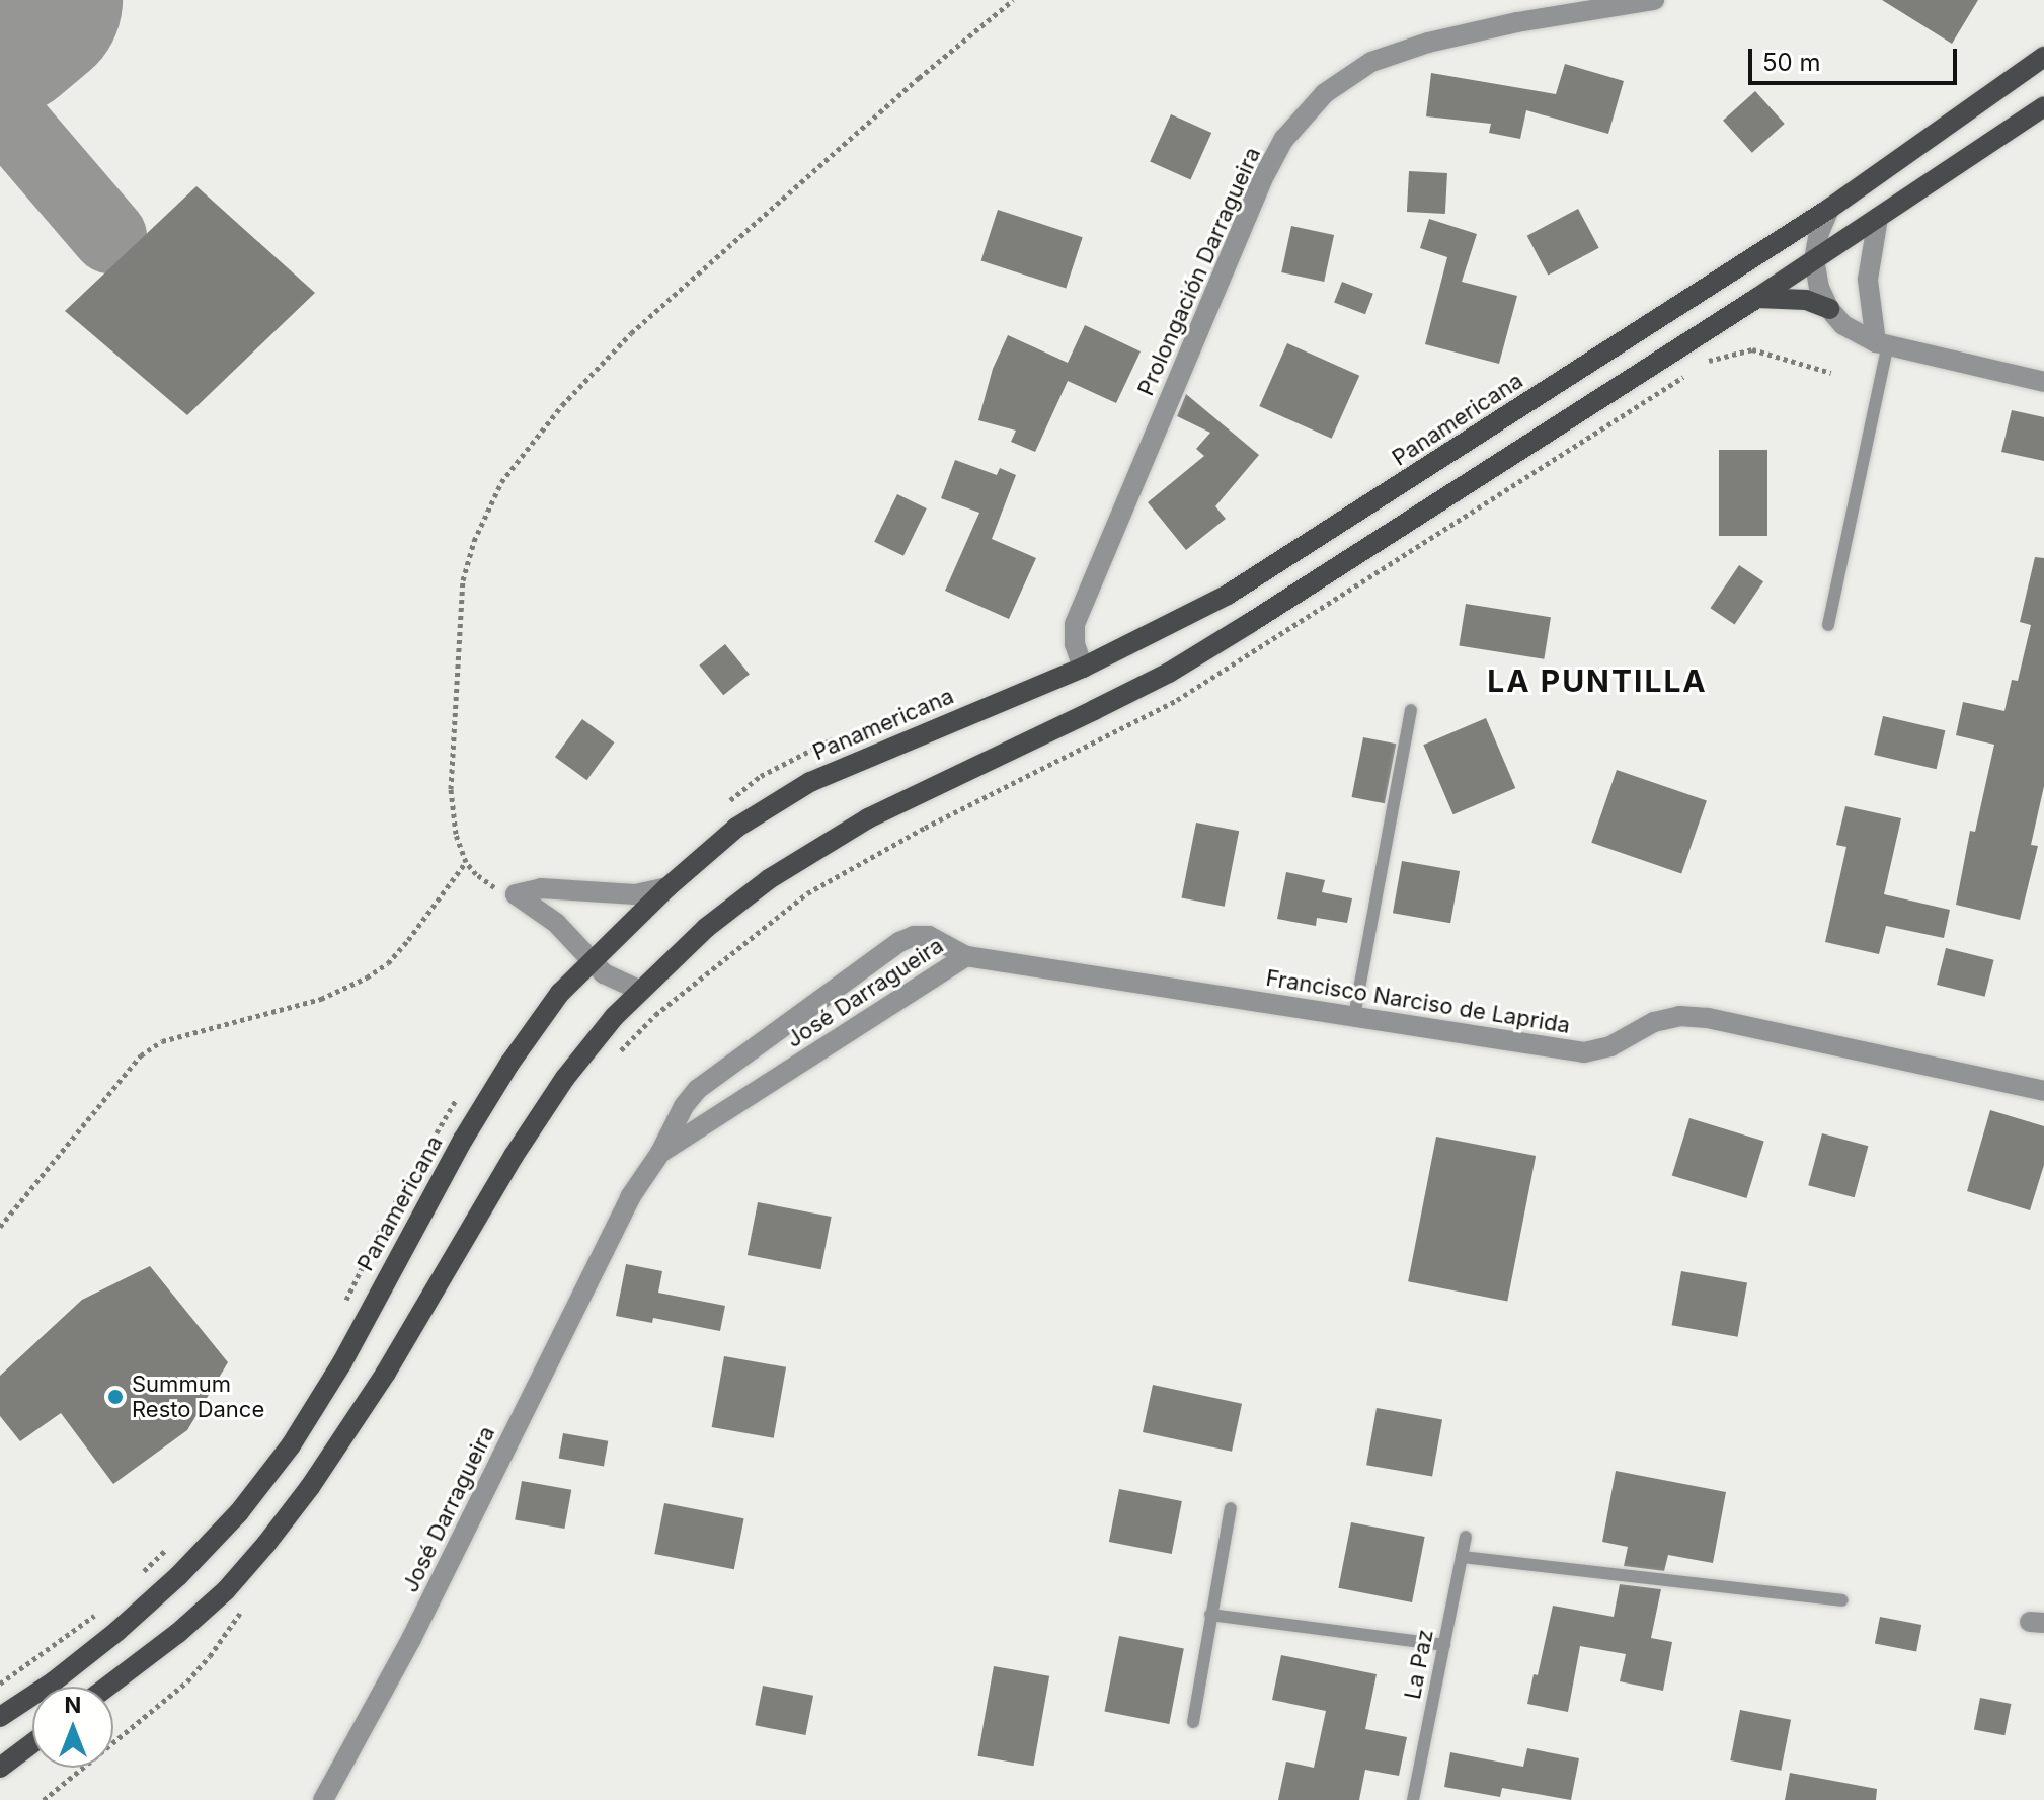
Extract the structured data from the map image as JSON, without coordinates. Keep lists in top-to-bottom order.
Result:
{
  "streets": {
    "main road": ["Panamericana"],
    "street": ["Prolongación Darragueira", "José Darragueira", "Francisco Narciso de Laprida"],
    "lane": ["La Paz"]
  },
  "crossings": [
    ["Prolongación Darragueira", "Panamericana"],
    ["José Darragueira", "Francisco Narciso de Laprida"]
  ],
  "districts": ["LA PUNTILLA"],
  "places": ["Summum Resto Dance"],
  "scale_bar": "50 m",
  "north": "top"
}
